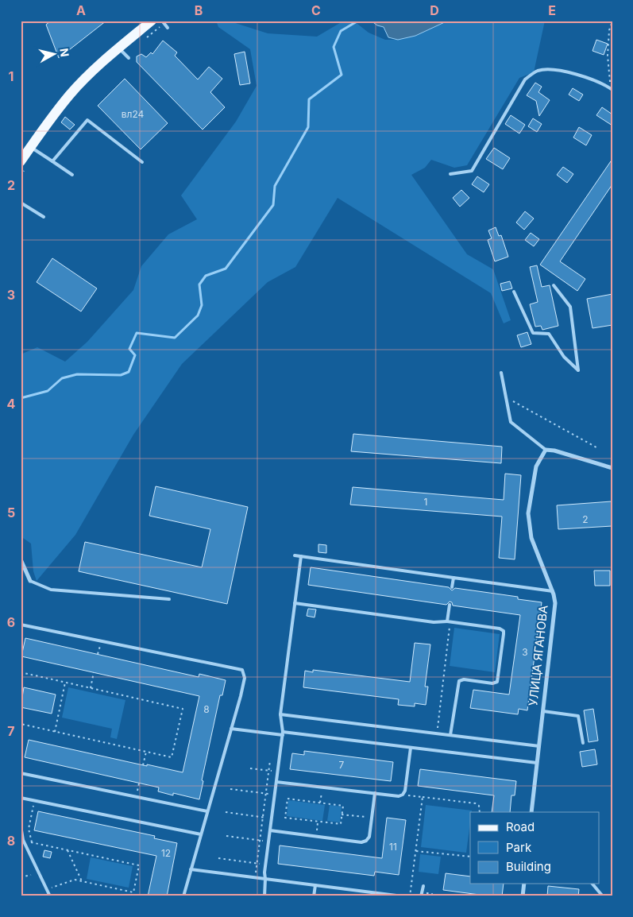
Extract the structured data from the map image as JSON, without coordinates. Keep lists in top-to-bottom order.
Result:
{
  "streets": {
    "street": ["УЛИЦА ЯГАНОВА"]
  },
  "house_numbers": [
    "вл24",
    "1",
    "2",
    "3",
    "8",
    "7",
    "11",
    "12"
  ],
  "legend": ["Road", "Park", "Building"],
  "north": "right",
  "grid": {
    "columns": [
      "A",
      "B",
      "C",
      "D",
      "E"
    ],
    "rows": [
      "1",
      "2",
      "3",
      "4",
      "5",
      "6",
      "7",
      "8"
    ]
  }
}
